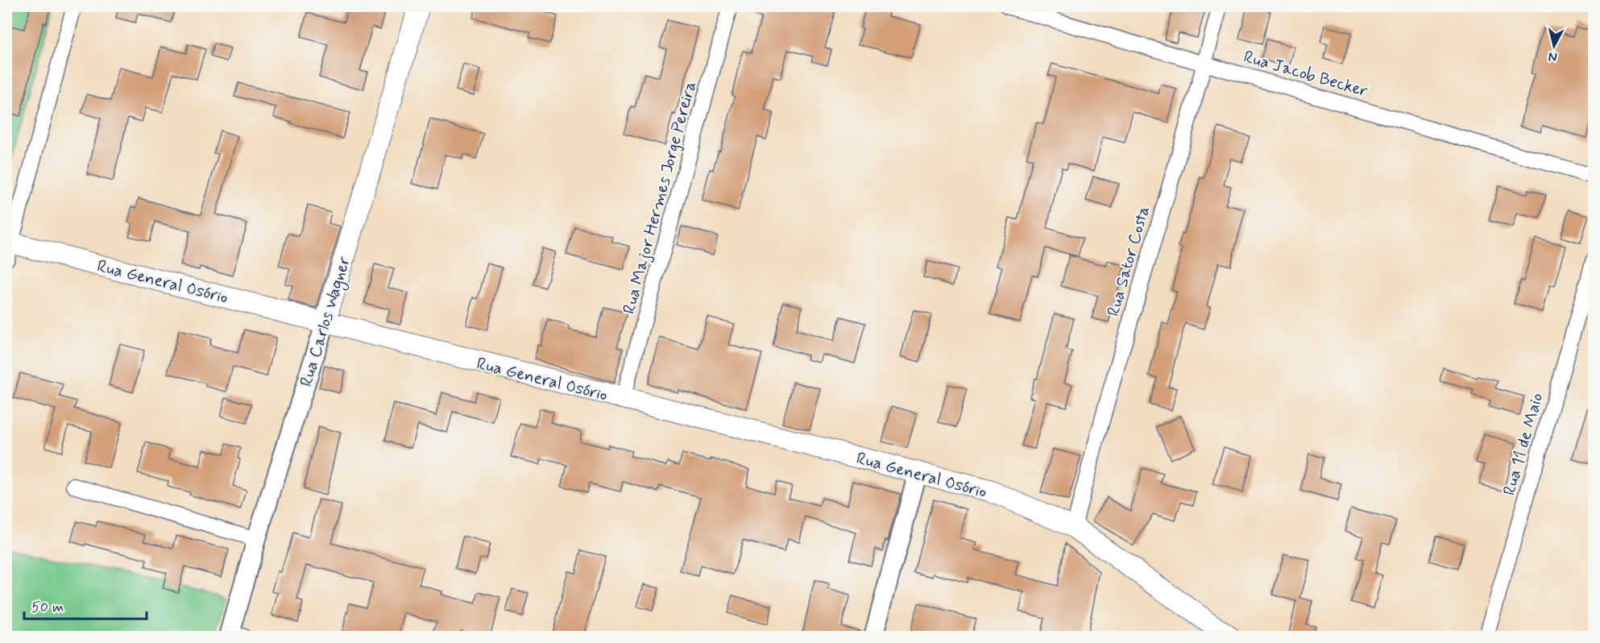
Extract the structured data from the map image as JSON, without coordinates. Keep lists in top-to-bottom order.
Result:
{
  "streets": {
    "main road": ["Rua General Osório", "Rua Carlos Wagner"],
    "street": [
      "Rua Jacob Becker",
      "Rua Major Hermes Jorge Pereira",
      "Rua Sator Costa",
      "Rua 11 de Maio"
    ]
  },
  "crossings": [
    ["Rua Jacob Becker", "Rua Sator Costa"],
    ["Rua Major Hermes Jorge Pereira", "Rua General Osório"],
    ["Rua Sator Costa", "Rua General Osório"],
    ["Rua General Osório", "Rua Carlos Wagner"]
  ],
  "scale_bar": "50 m",
  "north": "bottom"
}
